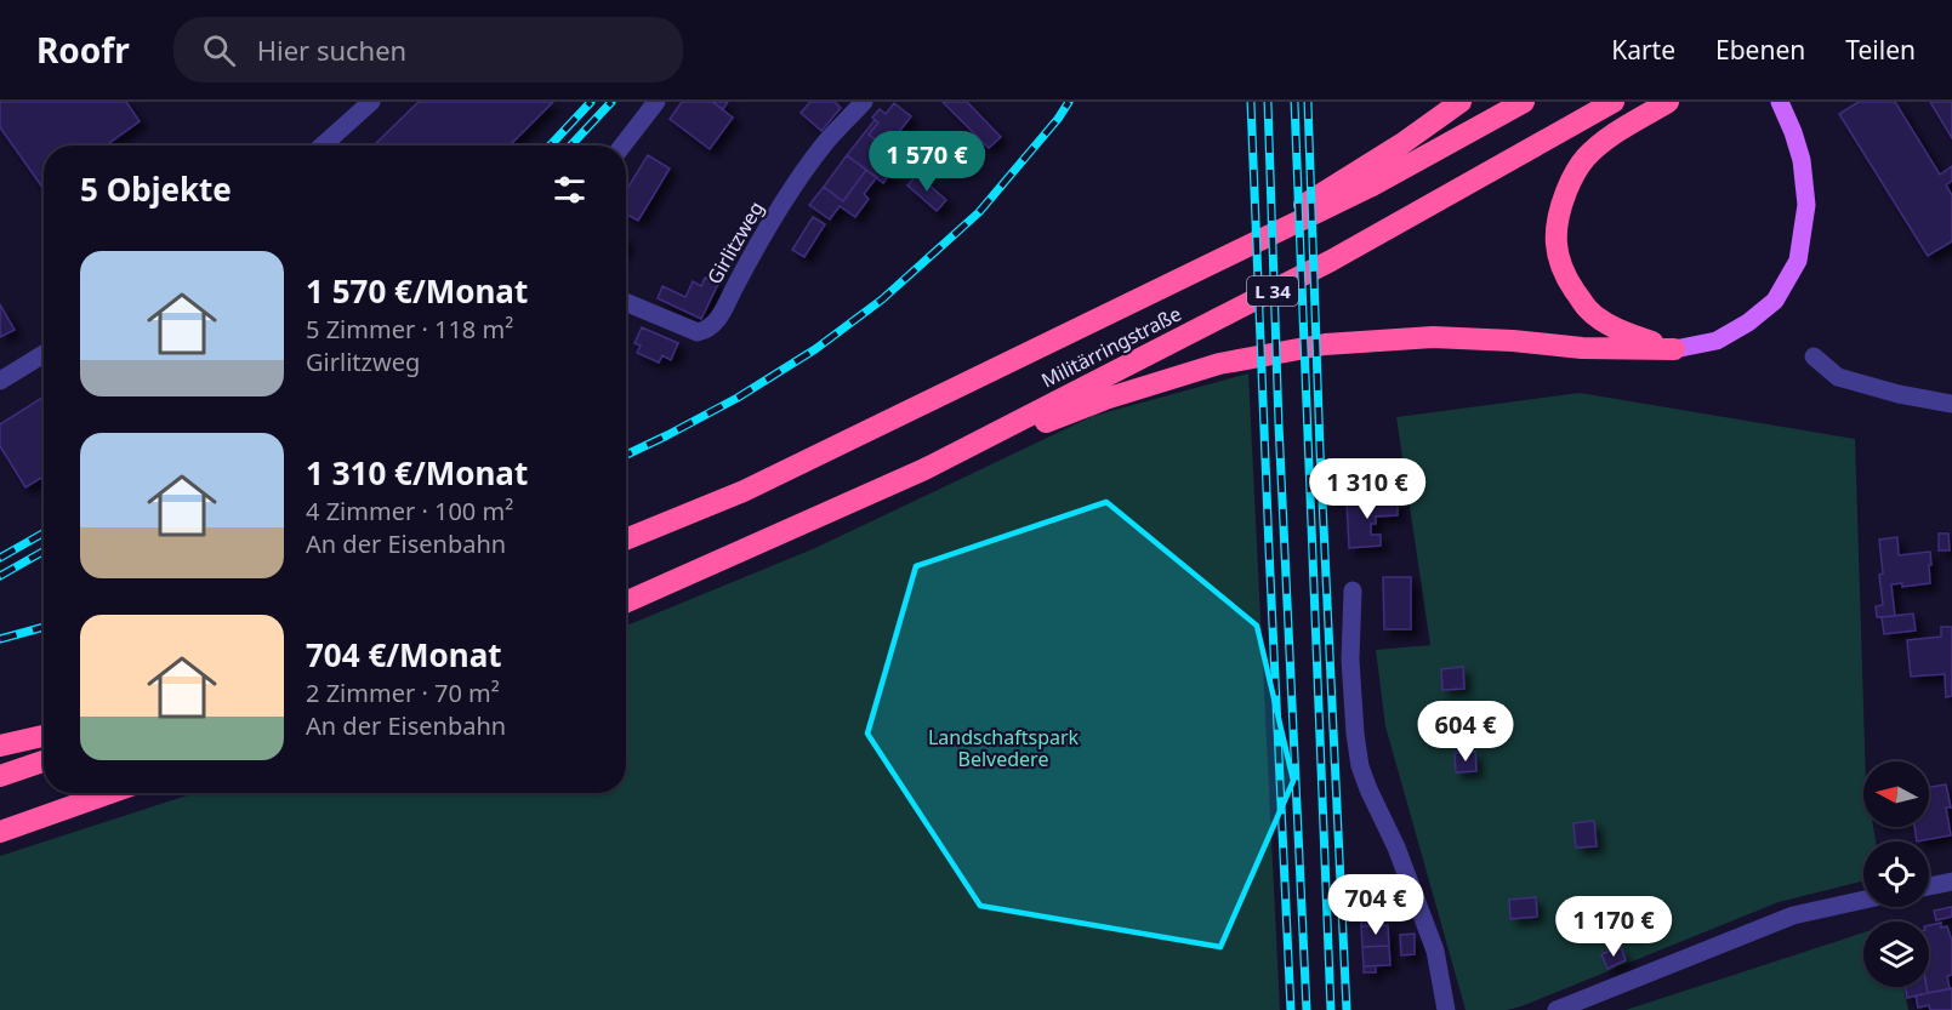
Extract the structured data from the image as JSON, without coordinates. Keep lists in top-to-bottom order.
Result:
{
  "streets": {
    "highway": ["L 34", "Militärringstraße"],
    "street": ["Girlitzweg"]
  },
  "crossings": [
    ["L 34", "Militärringstraße"]
  ],
  "parks": ["Landschaftspark Belvedere"],
  "north": "left",
  "page": {
    "header": "Roofr",
    "search": "Hier suchen",
    "nav": ["Karte", "Ebenen", "Teilen"],
    "price": [
      "1 570 €",
      "1 310 €",
      "604 €",
      "704 €",
      "1 170 €"
    ],
    "heading": "5 Objekte",
    "list": [
      {
        "name": "1 570 €/Monat",
        "note": "5 Zimmer · 118 m² · Girlitzweg"
      },
      {
        "name": "1 310 €/Monat",
        "note": "4 Zimmer · 100 m² · An der Eisenbahn"
      },
      {
        "name": "704 €/Monat",
        "note": "2 Zimmer · 70 m² · An der Eisenbahn"
      }
    ]
  }
}
